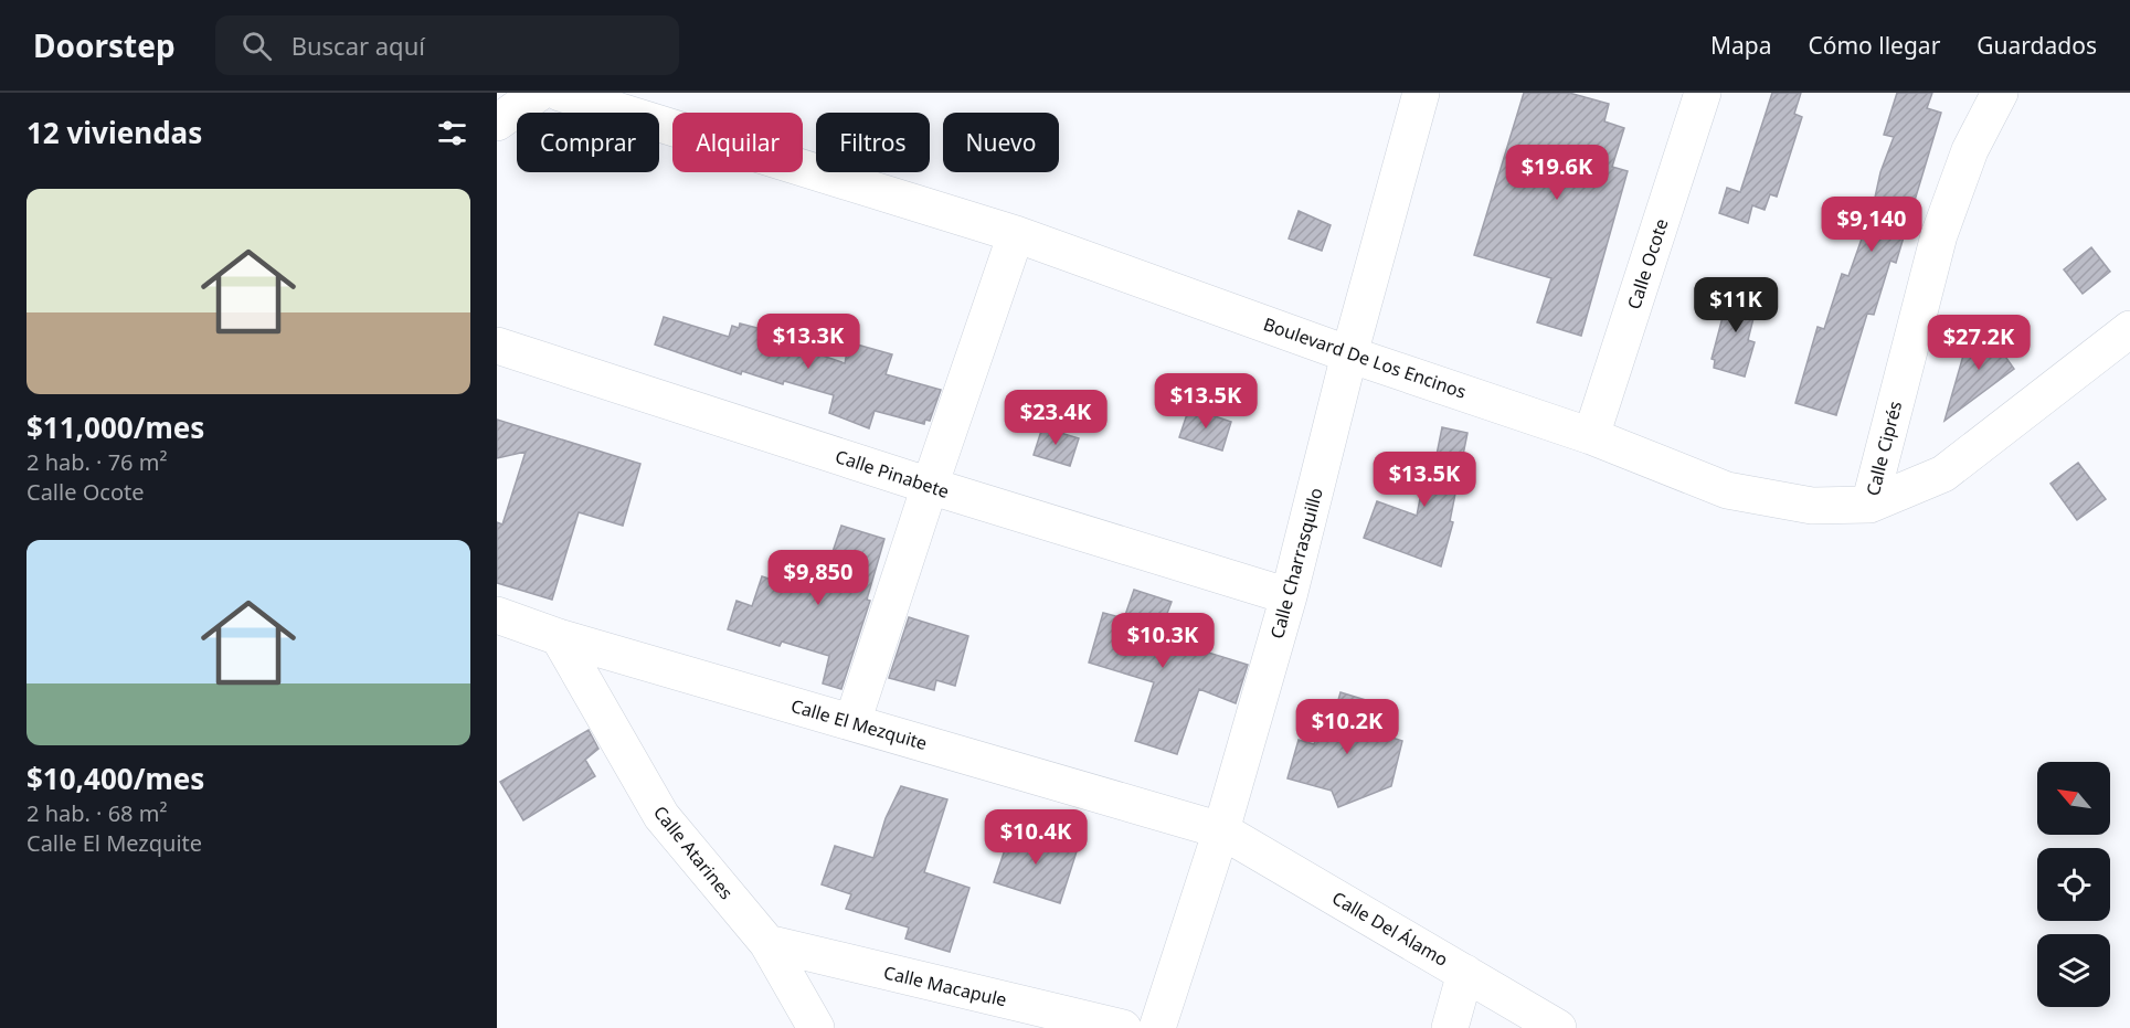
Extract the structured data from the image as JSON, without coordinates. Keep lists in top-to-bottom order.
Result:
{
  "streets": {
    "street": [
      "Calle Ocote",
      "Boulevard De Los Encinos",
      "Calle Ciprés",
      "Calle Pinabete",
      "Calle Charrasquillo",
      "Calle El Mezquite",
      "Calle Atarines",
      "Calle Del Álamo",
      "Calle Macapule"
    ]
  },
  "crossings": [
    ["Calle Ocote", "Boulevard De Los Encinos"],
    ["Boulevard De Los Encinos", "Calle Ciprés"],
    ["Boulevard De Los Encinos", "Calle Charrasquillo"],
    ["Calle Pinabete", "Calle Charrasquillo"],
    ["Calle Charrasquillo", "Calle El Mezquite"],
    ["Calle Charrasquillo", "Calle Del Álamo"],
    ["Calle El Mezquite", "Calle Atarines"],
    ["Calle El Mezquite", "Calle Del Álamo"],
    ["Calle Atarines", "Calle Macapule"]
  ],
  "north": "top left",
  "page": {
    "header": "Doorstep",
    "search": "Buscar aquí",
    "nav": ["Mapa", "Cómo llegar", "Guardados"],
    "heading": "12 viviendas",
    "chip": [
      "Comprar",
      "Alquilar",
      "Filtros",
      "Nuevo"
    ],
    "price": [
      "$19.6K",
      "$9,140",
      "$11K",
      "$13.3K",
      "$27.2K",
      "$13.5K",
      "$23.4K",
      "$13.5K",
      "$9,850",
      "$10.3K",
      "$10.2K",
      "$10.4K"
    ],
    "list": [
      {
        "name": "$11,000/mes",
        "note": "2 hab. · 76 m² · Calle Ocote"
      },
      {
        "name": "$10,400/mes",
        "note": "2 hab. · 68 m² · Calle El Mezquite"
      }
    ]
  }
}
